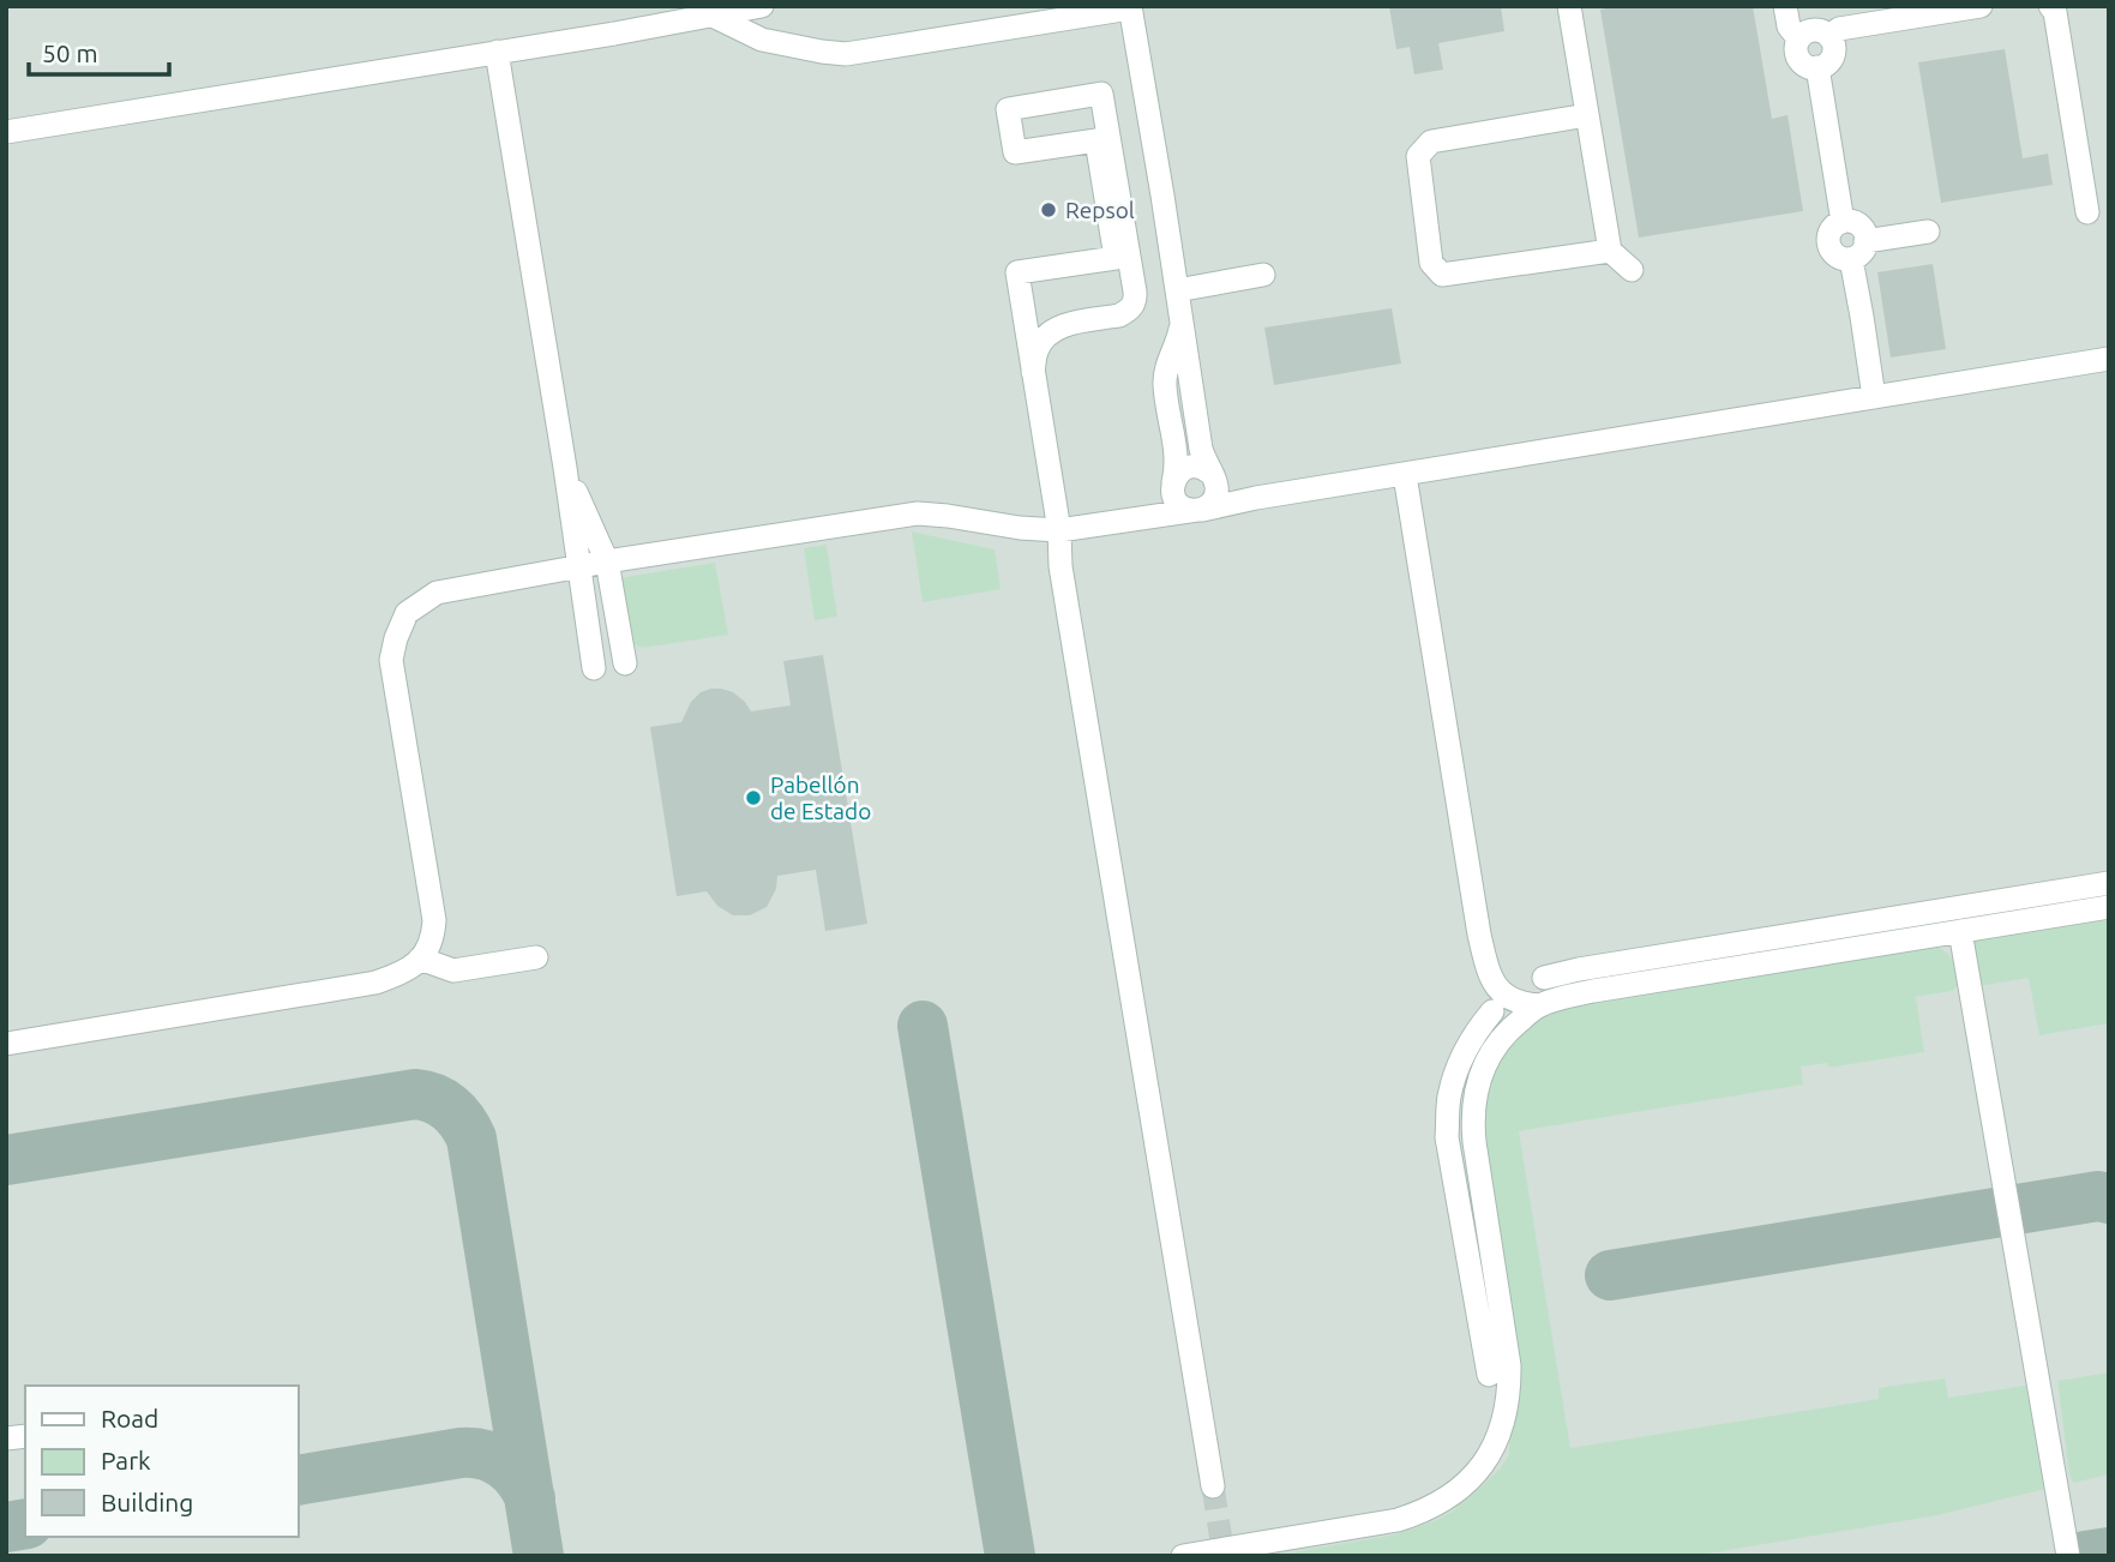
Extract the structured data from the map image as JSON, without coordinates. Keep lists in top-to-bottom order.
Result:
{
  "places": ["Repsol", "Pabellón de Estado"],
  "legend": ["Road", "Park", "Building"],
  "scale_bar": "50 m"
}
